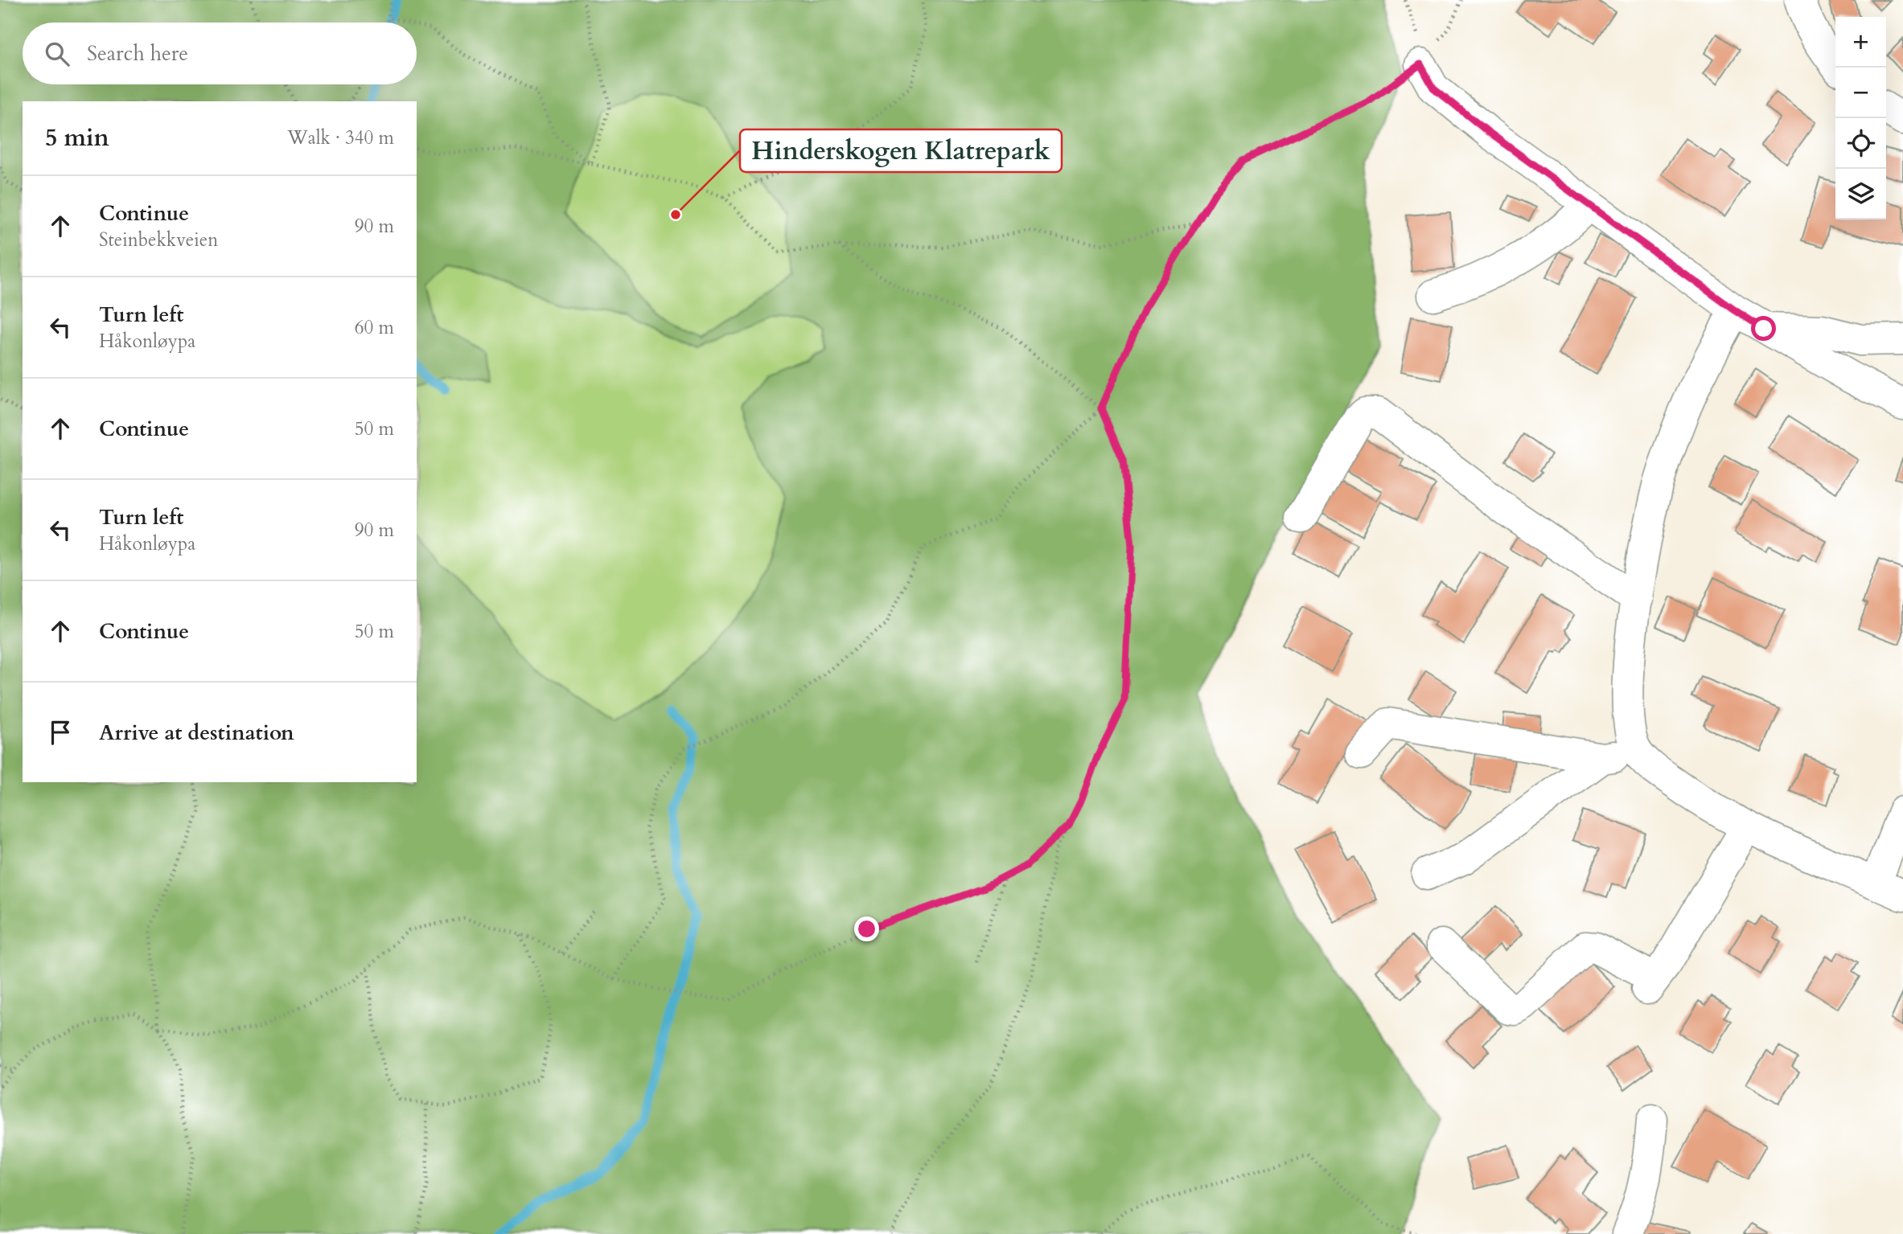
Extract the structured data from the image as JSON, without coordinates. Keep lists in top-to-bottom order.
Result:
{
  "places": ["Hinderskogen Klatrepark"],
  "page": {
    "map_buttons": ["+", "−"],
    "search": "Search here",
    "heading": ["5 min", "Walk · 340 m"],
    "list": [
      ["Continue", "Steinbekkveien", "90 m"],
      ["Turn left", "Håkonløypa", "60 m"],
      ["Continue", "50 m"],
      ["Turn left", "Håkonløypa", "90 m"],
      ["Continue", "50 m"],
      "Arrive at destination"
    ]
  }
}
